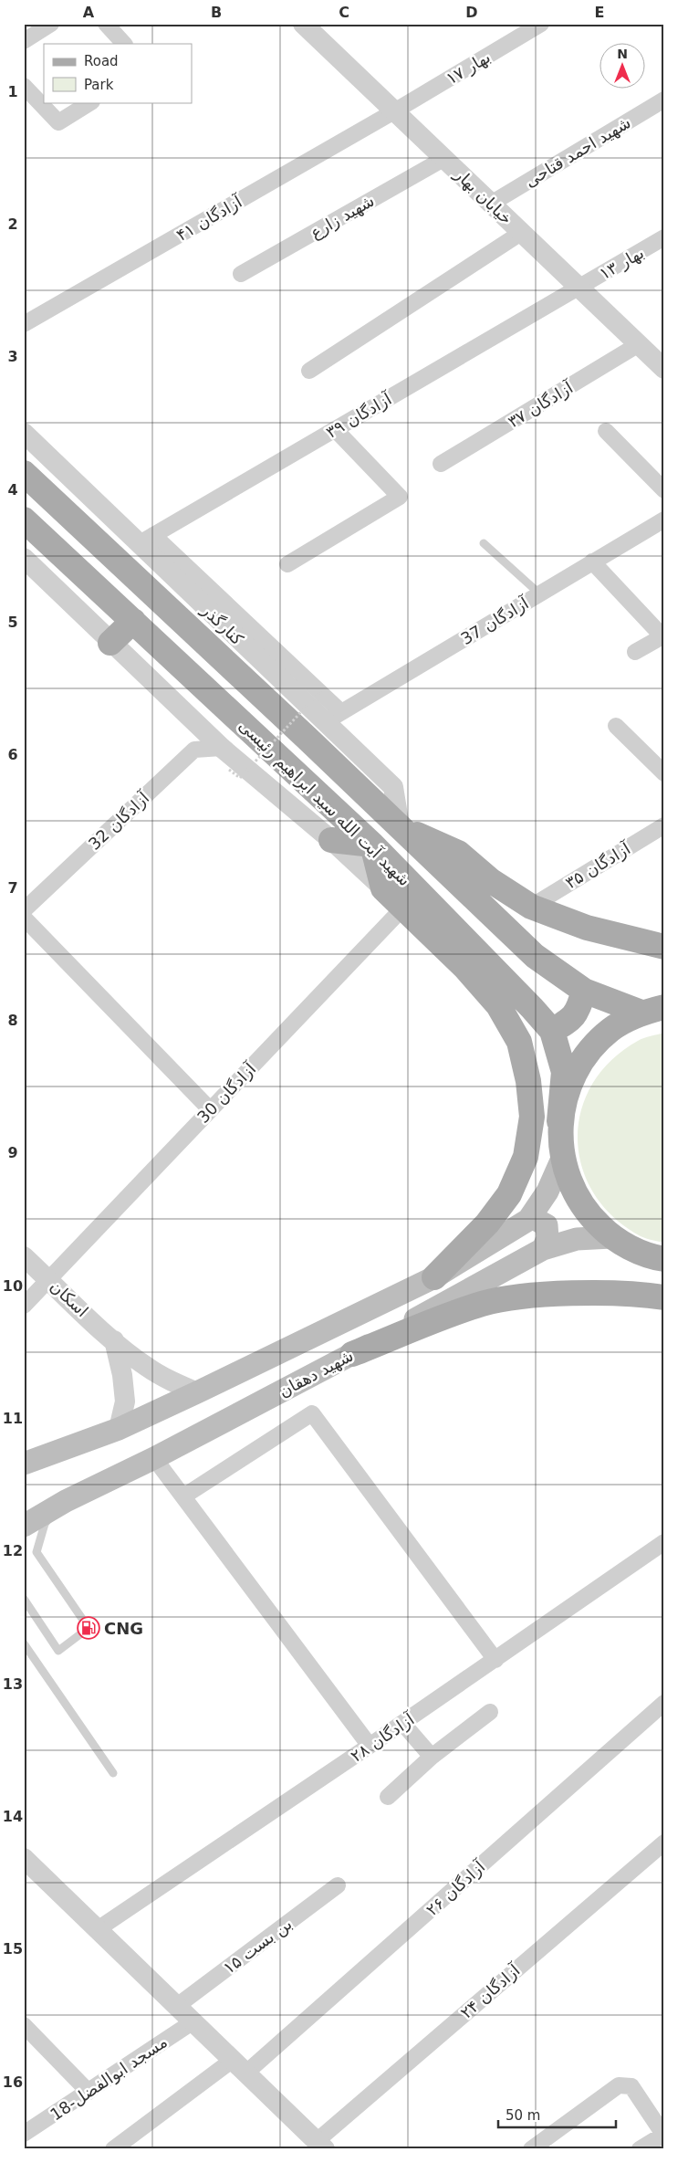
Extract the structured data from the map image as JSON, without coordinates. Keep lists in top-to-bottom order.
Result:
{
  "streets": {
    "main road": ["شهید آیت الله سید ابراهیم رئیسی", "شهید دهقان"],
    "street": [
      "بهار ۱۷",
      "شهید احمد قتاحی",
      "خیابان بهار",
      "شهید زارع",
      "آزادگان ۴۱",
      "بهار ۱۳",
      "آزادگان ۳۷",
      "آزادگان ۳۹",
      "آزادگان 37",
      "کنارگذر",
      "آزادگان 32",
      "آزادگان ۳۵",
      "آزادگان 30",
      "اسکان",
      "۲۸ آزادگان",
      "۲۶ آزادگان",
      "بن بست ۱۵",
      "۲۴ آزادگان",
      "مسجد ابوالفضل-18"
    ]
  },
  "crossings": [
    ["بهار ۱۷", "خیابان بهار"],
    ["بهار ۱۷", "آزادگان ۴۱"],
    ["شهید احمد قتاحی", "خیابان بهار"],
    ["خیابان بهار", "شهید زارع"],
    ["خیابان بهار", "آزادگان ۴۱"],
    ["خیابان بهار", "بهار ۱۳"],
    ["خیابان بهار", "آزادگان ۳۷"],
    ["خیابان بهار", "آزادگان ۳۹"],
    ["بهار ۱۳", "آزادگان ۳۹"],
    ["آزادگان ۳۹", "کنارگذر"],
    ["آزادگان 37", "کنارگذر"],
    ["کنارگذر", "شهید آیت الله سید ابراهیم رئیسی"],
    ["آزادگان 30", "اسکان"],
    ["اسکان", "شهید دهقان"]
  ],
  "places": {
    "fuel station": ["CNG"]
  },
  "legend": ["Road", "Park"],
  "scale_bar": "50 m",
  "north": "top",
  "grid": {
    "columns": [
      "A",
      "B",
      "C",
      "D",
      "E"
    ],
    "rows": [
      "1",
      "2",
      "3",
      "4",
      "5",
      "6",
      "7",
      "8",
      "9",
      "10",
      "11",
      "12",
      "13",
      "14",
      "15",
      "16"
    ]
  }
}
